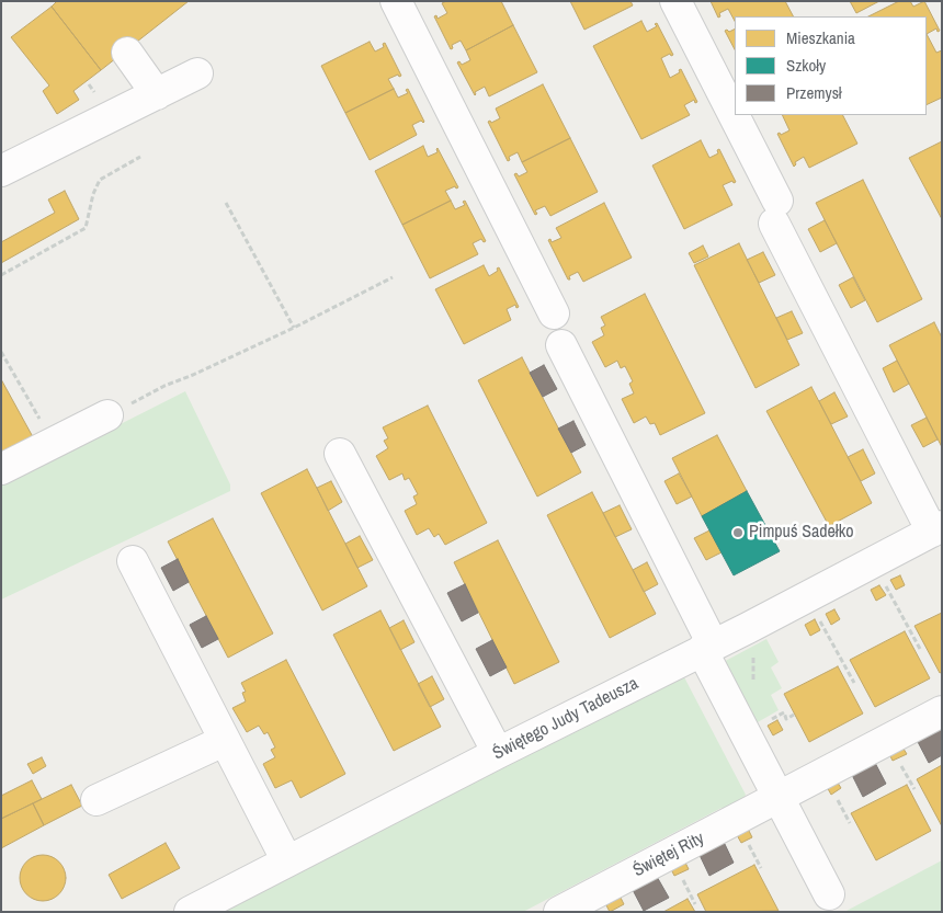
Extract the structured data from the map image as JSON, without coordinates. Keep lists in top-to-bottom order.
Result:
{
  "streets": {
    "street": ["Świętego Judy Tadeusza", "Świętej Rity"]
  },
  "places": ["Pimpuś Sadełko"],
  "legend": ["Mieszkania", "Szkoły", "Przemysł"]
}
